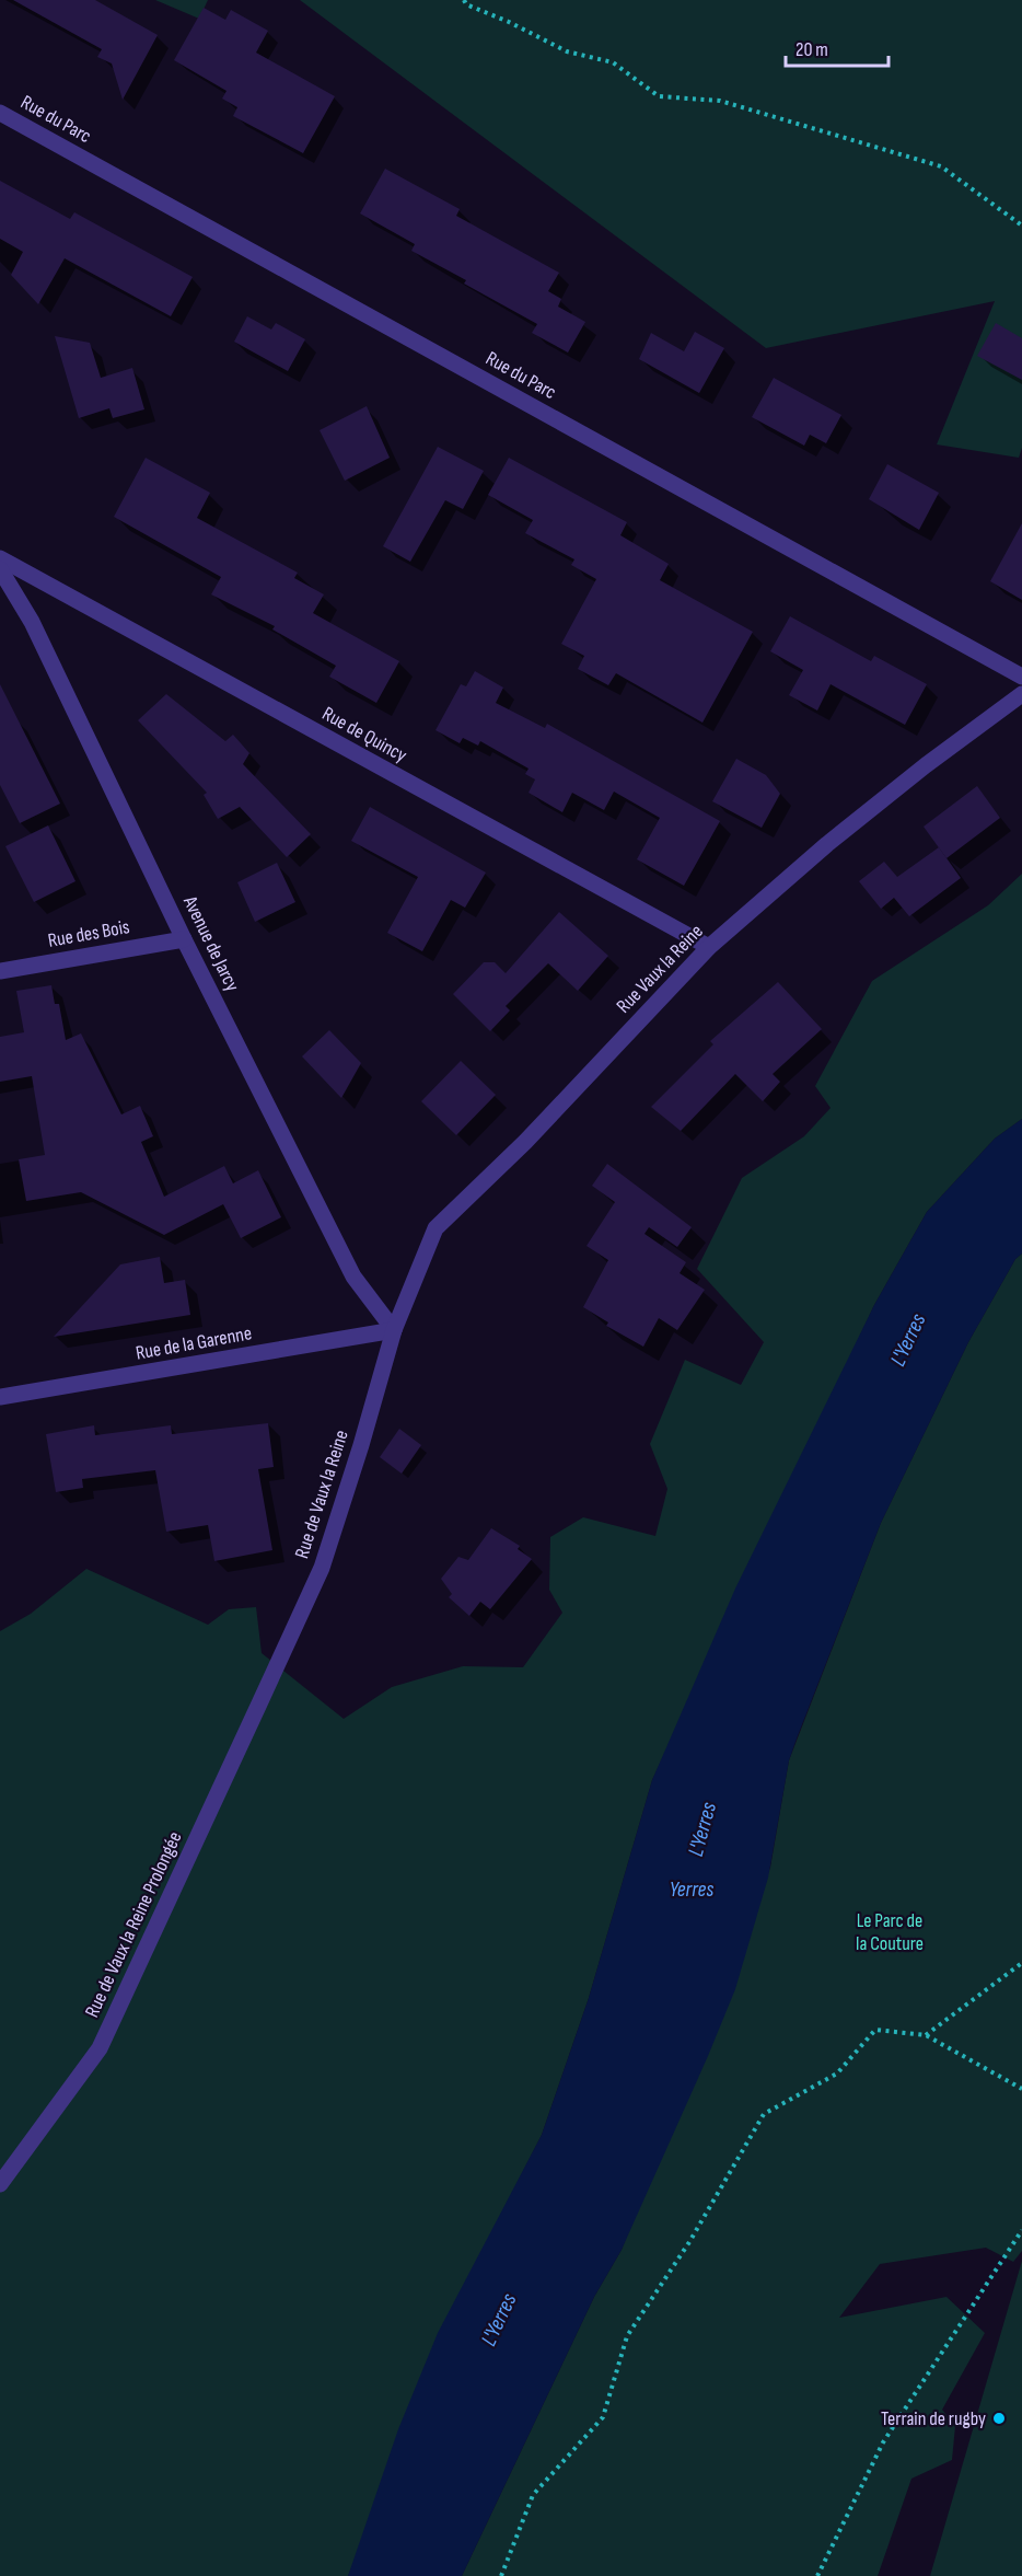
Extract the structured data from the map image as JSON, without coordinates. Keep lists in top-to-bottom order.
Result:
{
  "streets": {
    "street": [
      "Rue du Parc",
      "Rue de Quincy",
      "Rue des Bois",
      "Avenue de Jarcy",
      "Rue Vaux la Reine",
      "Rue de la Garenne",
      "Rue de Vaux la Reine",
      "Rue de Vaux la Reine Prolongée"
    ]
  },
  "crossings": [
    ["Rue de Quincy", "Rue Vaux la Reine"],
    ["Rue des Bois", "Avenue de Jarcy"],
    ["Avenue de Jarcy", "Rue Vaux la Reine"],
    ["Avenue de Jarcy", "Rue de la Garenne"],
    ["Avenue de Jarcy", "Rue de Vaux la Reine"],
    ["Rue Vaux la Reine", "Rue de la Garenne"],
    ["Rue Vaux la Reine", "Rue de Vaux la Reine"],
    ["Rue de la Garenne", "Rue de Vaux la Reine"],
    ["Rue de Vaux la Reine", "Rue de Vaux la Reine Prolongée"]
  ],
  "water": ["L'Yerres", "Yerres"],
  "parks": ["Le Parc de la Couture"],
  "places": ["Terrain de rugby"],
  "scale_bar": "20 m"
}
